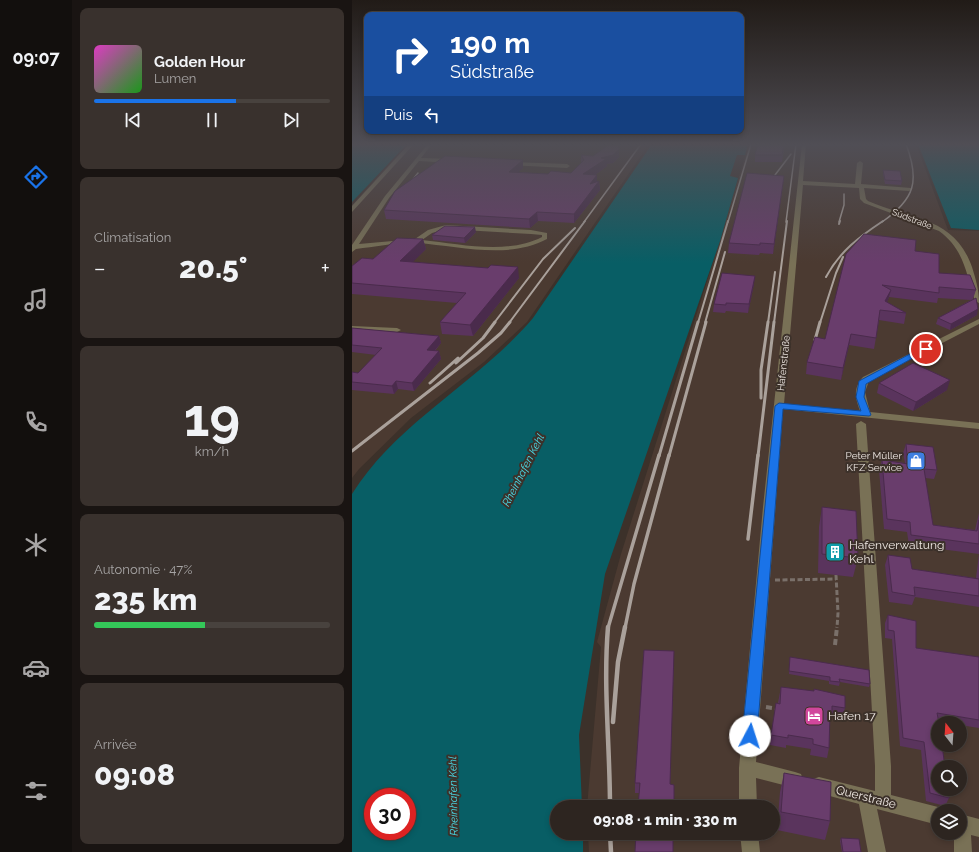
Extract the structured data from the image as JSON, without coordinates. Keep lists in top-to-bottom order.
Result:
{
  "streets": {
    "street": ["Südstraße", "Hafenstraße", "Querstraße"]
  },
  "crossings": [
    ["Hafenstraße", "Querstraße"]
  ],
  "water": ["Rheinhafen Kehl"],
  "places": {
    "shop": ["Peter Müller KFZ Service"],
    "building": ["Hafenverwaltung Kehl"],
    "hotel": ["Hafen 17"]
  },
  "north": "top",
  "page": {
    "tabs": "09:07",
    "turn": ["190 m", "Südstraße"],
    "song": ["Golden Hour", "Lumen"],
    "then": "Puis",
    "tile": [
      "Climatisation",
      ["19", "km/h"],
      ["Autonomie · 47%", "235 km"],
      ["Arrivée", "09:08"]
    ],
    "heat": ["−", "20.5°", "+"],
    "limit": "30",
    "trip": "09:08 · 1 min · 330 m"
  }
}
